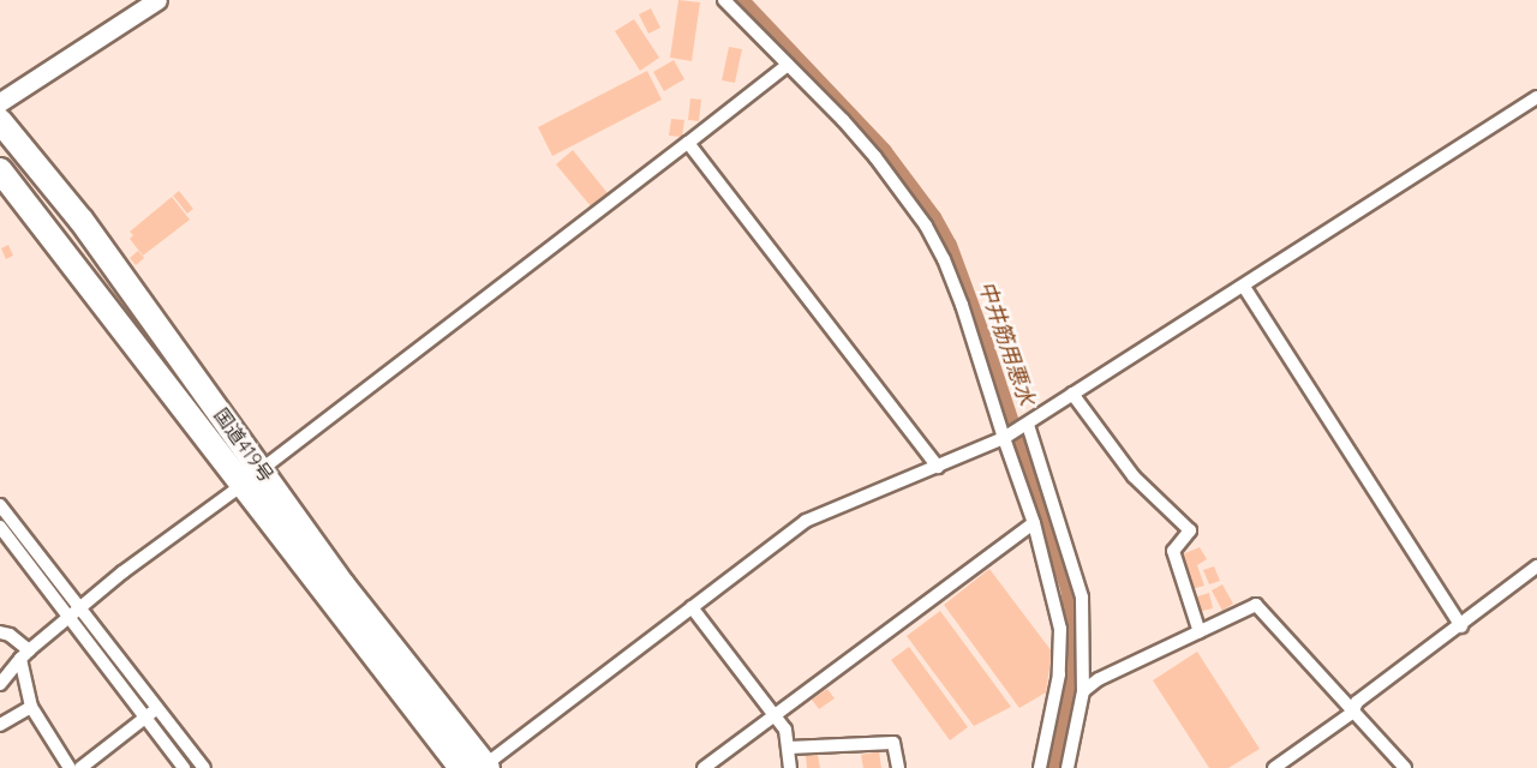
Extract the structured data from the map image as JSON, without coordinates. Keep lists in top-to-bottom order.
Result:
{
  "streets": {
    "highway": ["国道419号"]
  },
  "water": ["中井筋用悪水"]
}
